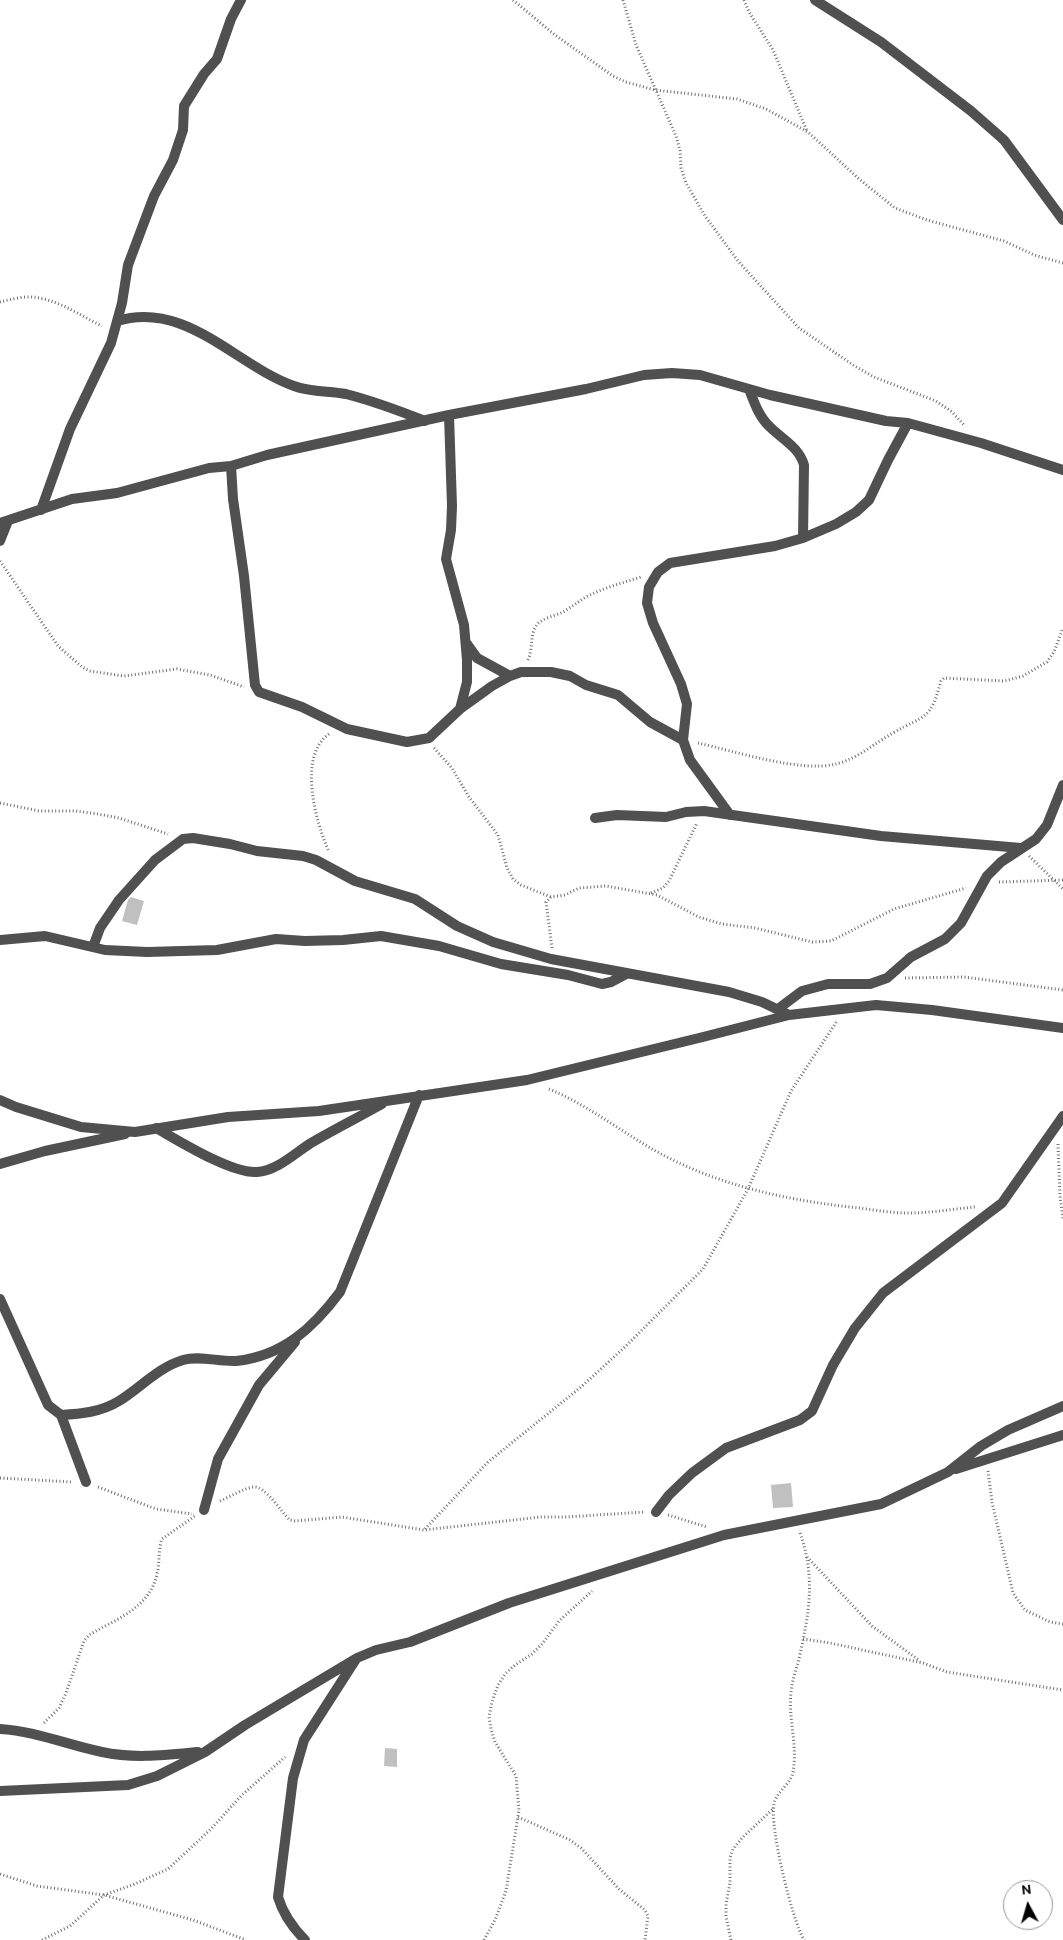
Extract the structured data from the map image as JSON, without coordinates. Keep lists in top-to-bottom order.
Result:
{
  "north": "top"
}
